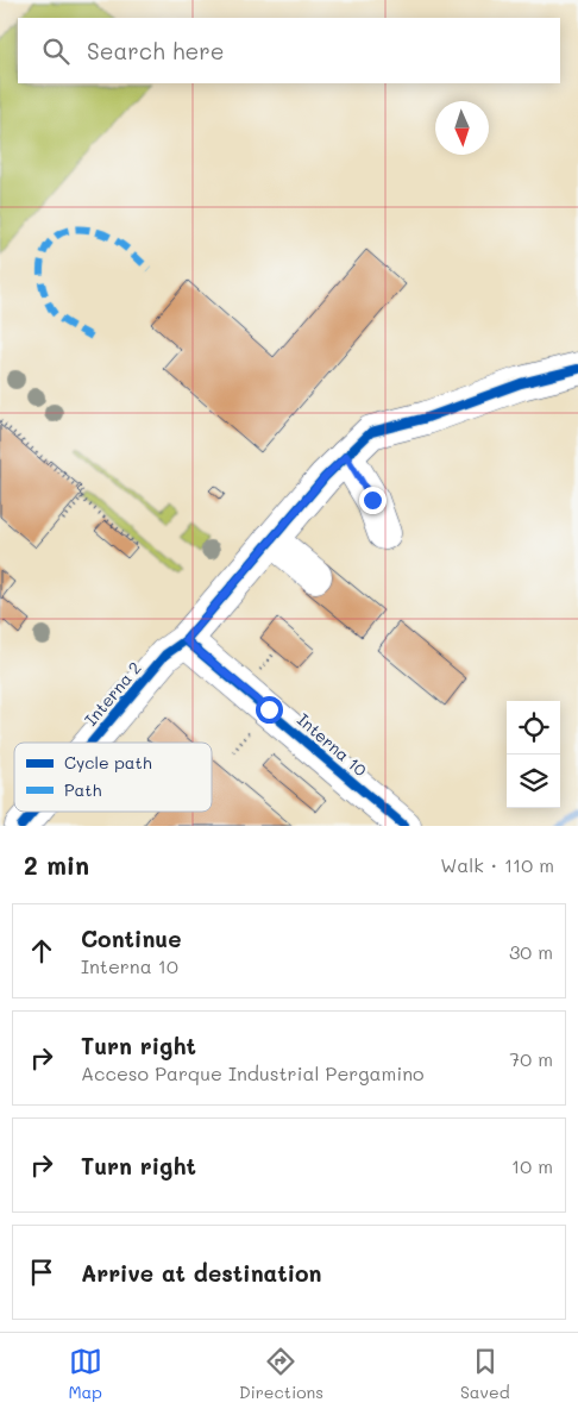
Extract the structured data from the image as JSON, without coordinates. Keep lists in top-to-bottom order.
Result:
{
  "streets": {
    "street": ["Interna 2", "Interna 10"]
  },
  "crossings": [
    ["Interna 2", "Interna 10"]
  ],
  "legend": ["Cycle path", "Path"],
  "north": "bottom",
  "page": {
    "search": "Search here",
    "heading": ["2 min", "Walk · 110 m"],
    "list": [
      ["Continue", "Interna 10", "30 m"],
      ["Turn right", "Acceso Parque Industrial Pergamino", "70 m"],
      ["Turn right", "10 m"],
      "Arrive at destination"
    ],
    "nav": ["Map", "Directions", "Saved"]
  }
}
